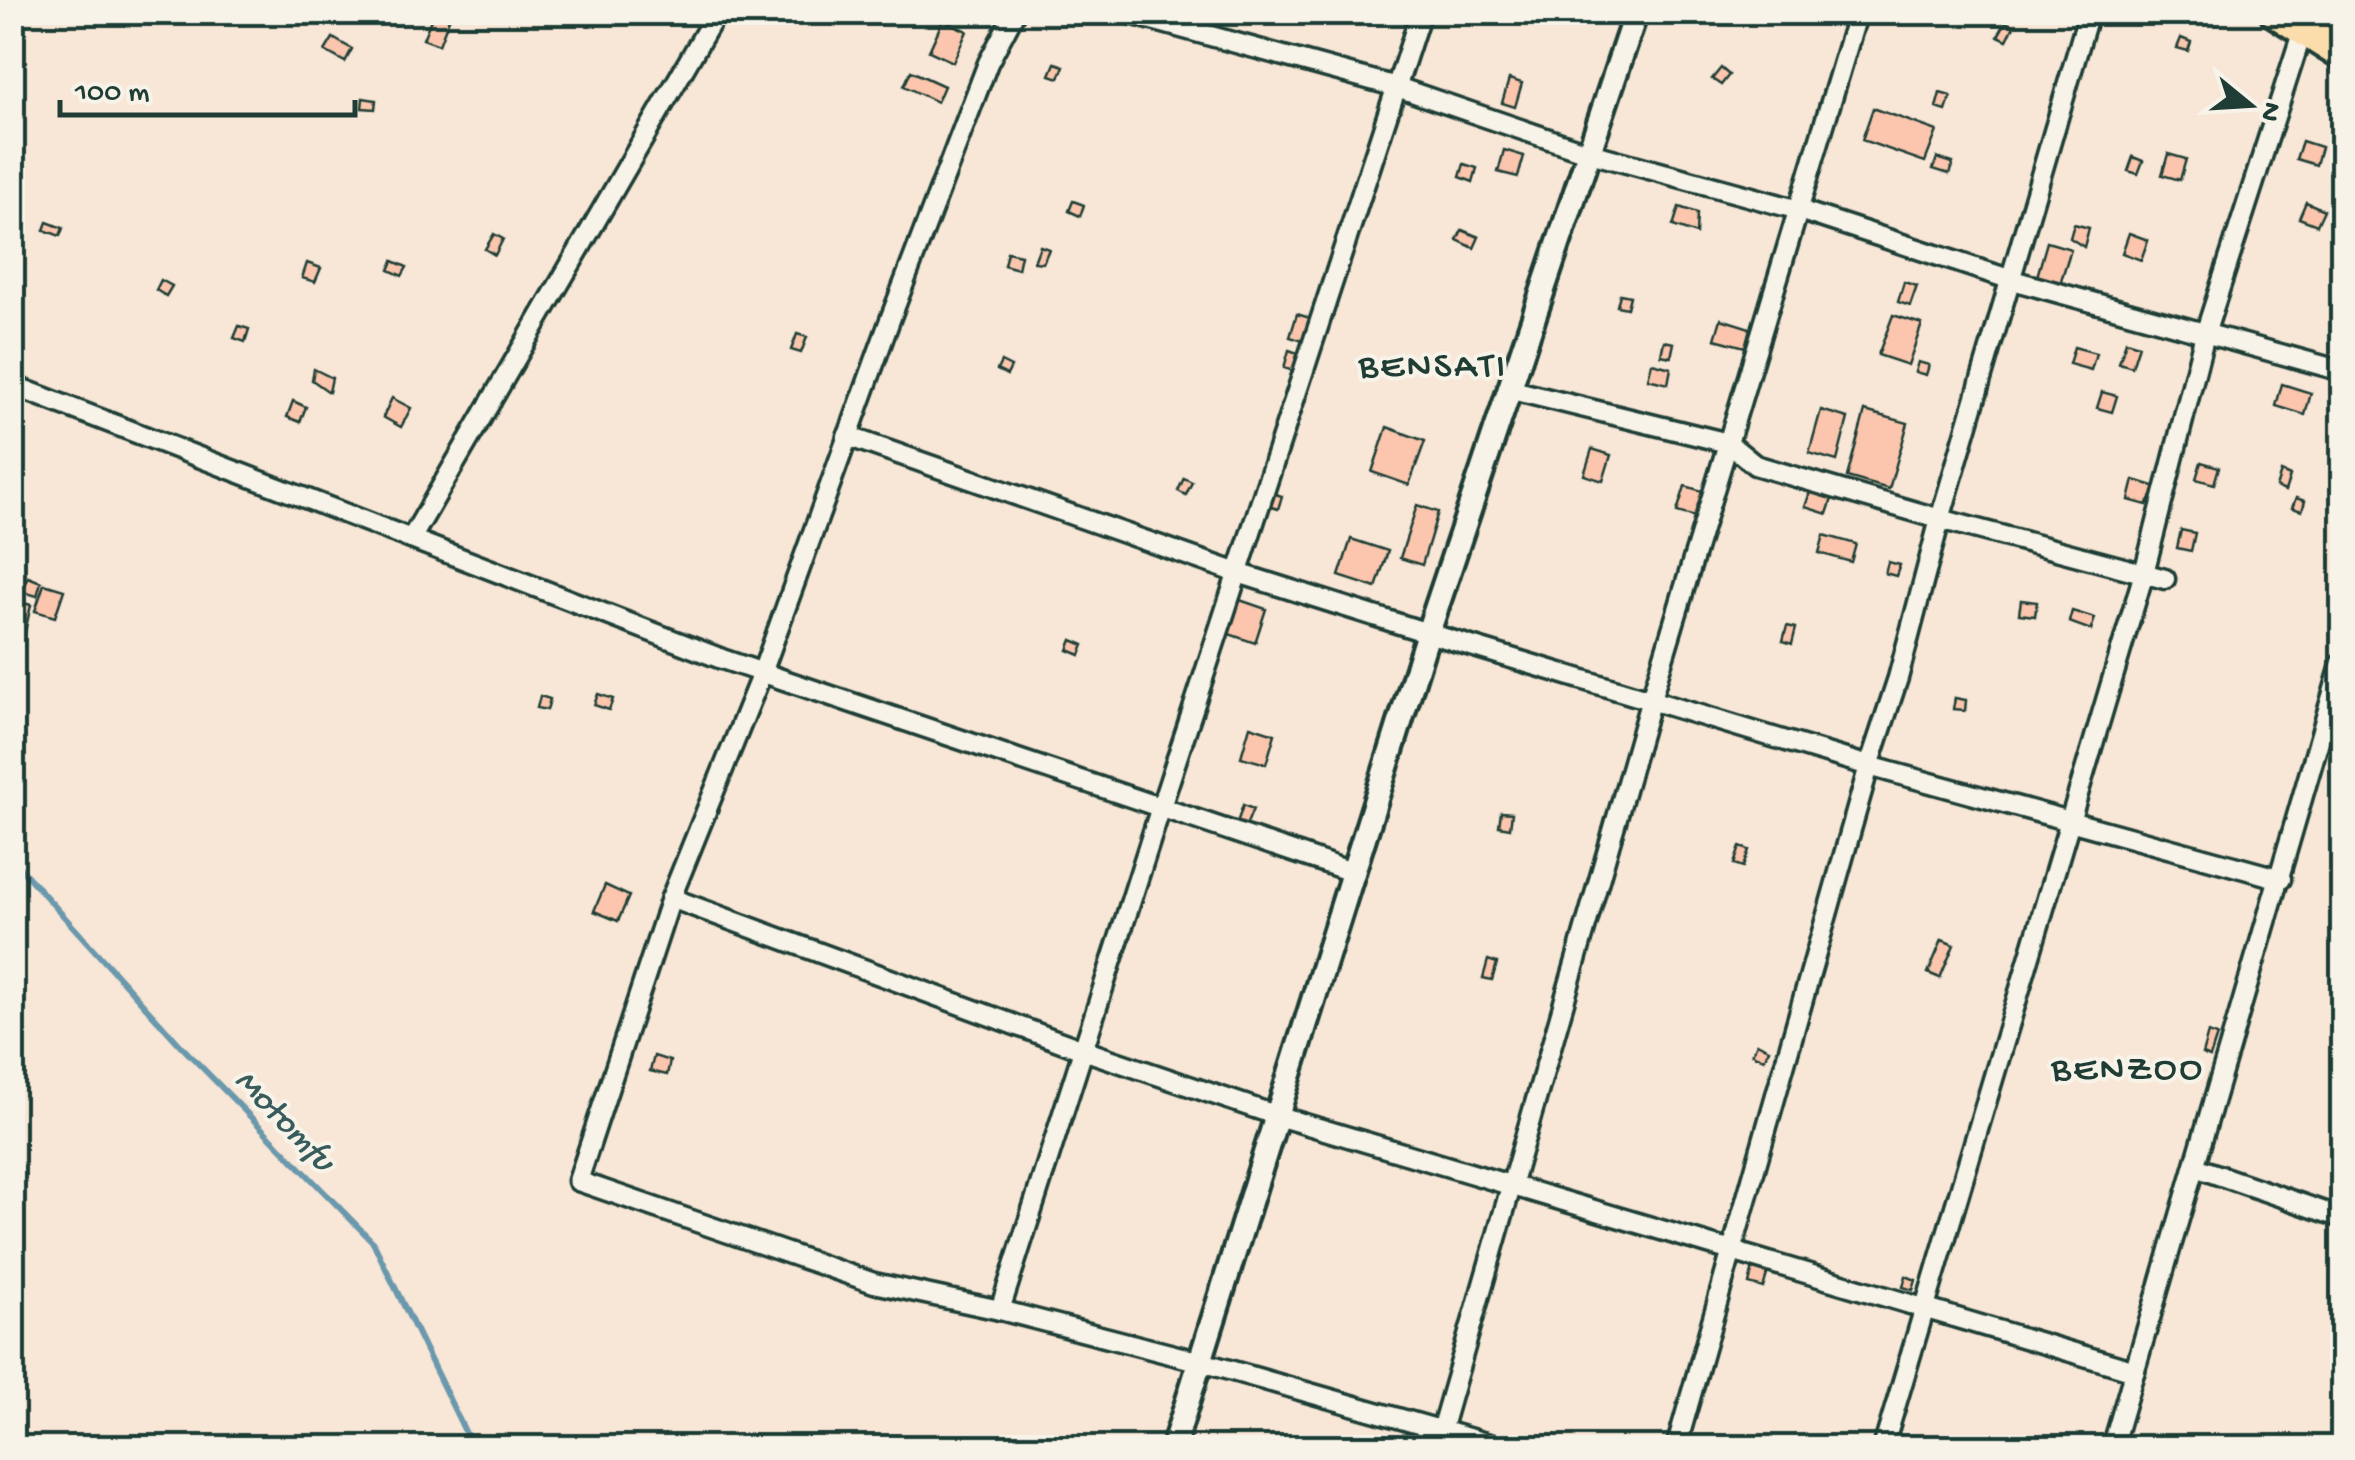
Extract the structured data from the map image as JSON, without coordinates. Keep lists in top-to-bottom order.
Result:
{
  "districts": ["BENSATI", "BENZOO"],
  "water": ["Motomfu"],
  "scale_bar": "100 m",
  "north": "right"
}
